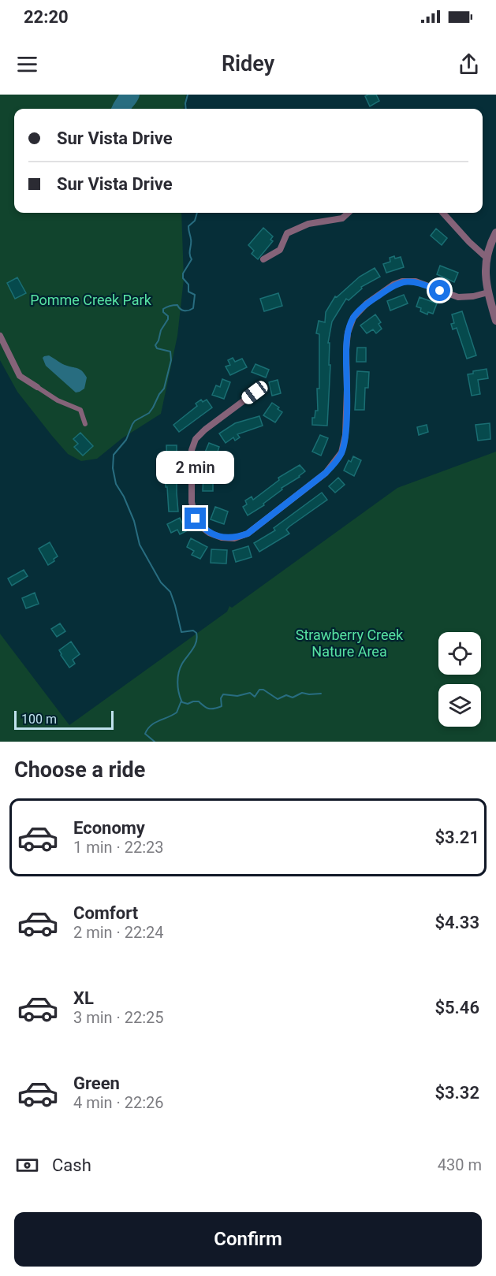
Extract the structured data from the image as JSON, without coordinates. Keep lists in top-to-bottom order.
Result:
{
  "parks": ["Pomme Creek Park", "Strawberry Creek Nature Area"],
  "scale_bar": "100 m",
  "page": {
    "status": "22:20",
    "header": "Ridey",
    "banner": ["Sur Vista Drive", "Sur Vista Drive"],
    "bubble": "2 min",
    "scale": "100 m",
    "heading": "Choose a ride",
    "list": [
      {
        "name": "Economy",
        "note": "1 min · 22:23",
        "value": "$3.21"
      },
      {
        "name": "Comfort",
        "note": "2 min · 22:24",
        "value": "$4.33"
      },
      {
        "name": "XL",
        "note": "3 min · 22:25",
        "value": "$5.46"
      },
      {
        "name": "Green",
        "note": "4 min · 22:26",
        "value": "$3.32"
      }
    ],
    "pay": ["Cash", "430 m"],
    "buttons": "Confirm"
  }
}
